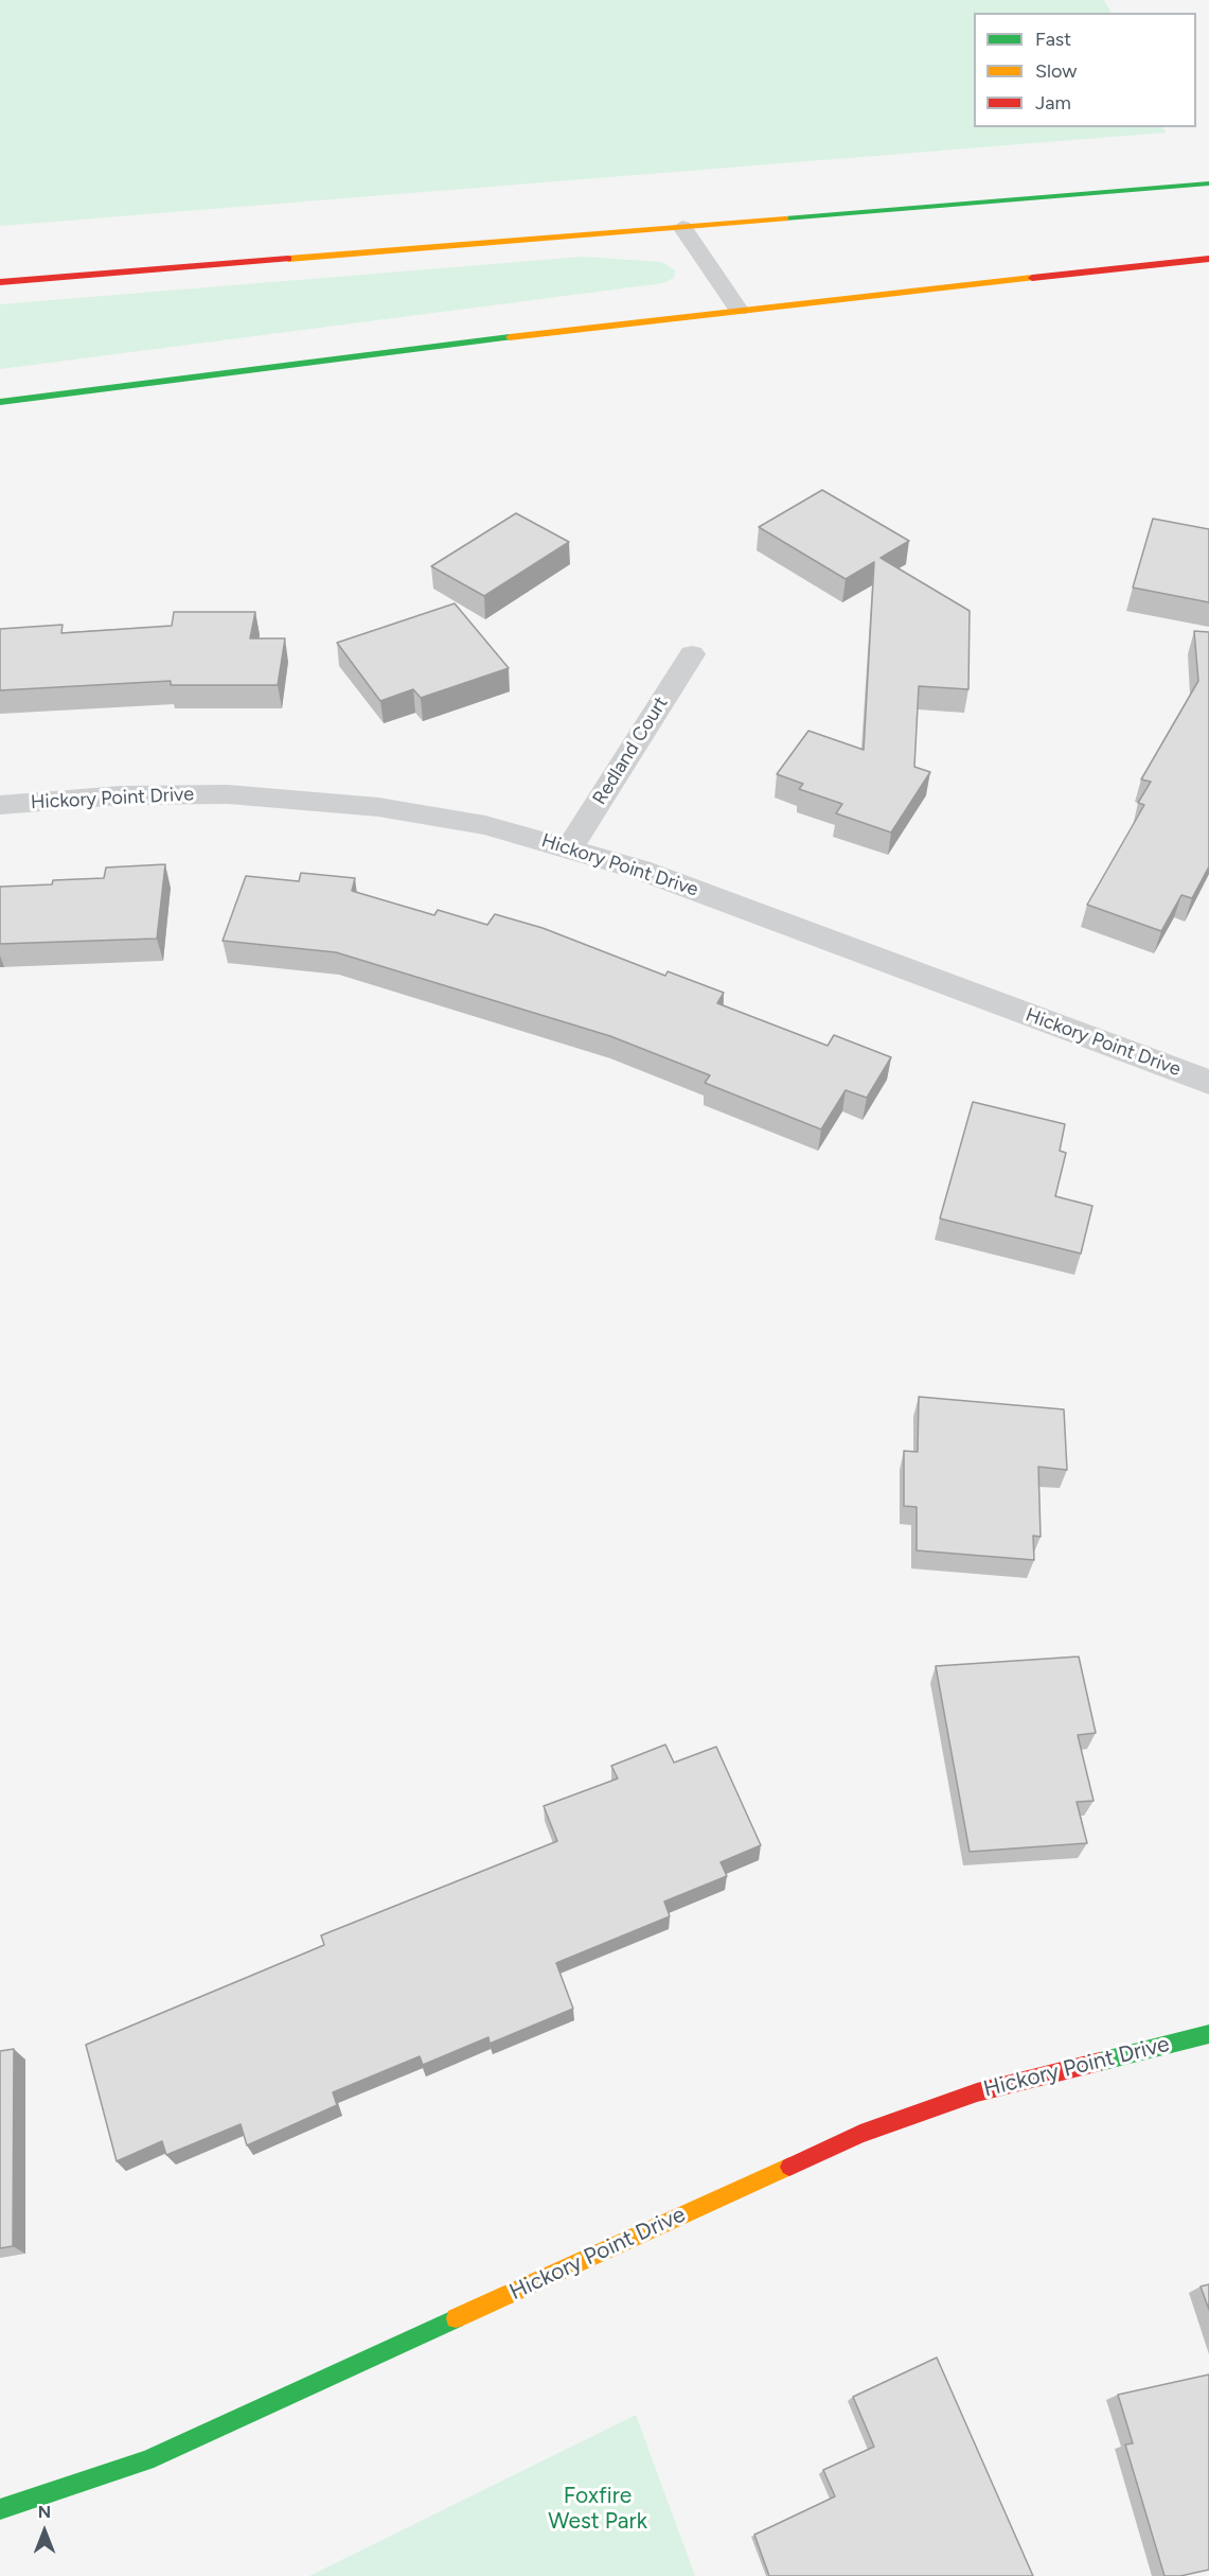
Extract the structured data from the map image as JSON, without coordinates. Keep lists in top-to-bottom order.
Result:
{
  "streets": {
    "main road": ["Hickory Point Drive"],
    "street": ["Redland Court"]
  },
  "crossings": [
    ["Redland Court", "Hickory Point Drive"]
  ],
  "parks": ["Foxfire West Park"],
  "legend": ["Fast", "Slow", "Jam"],
  "north": "top"
}
